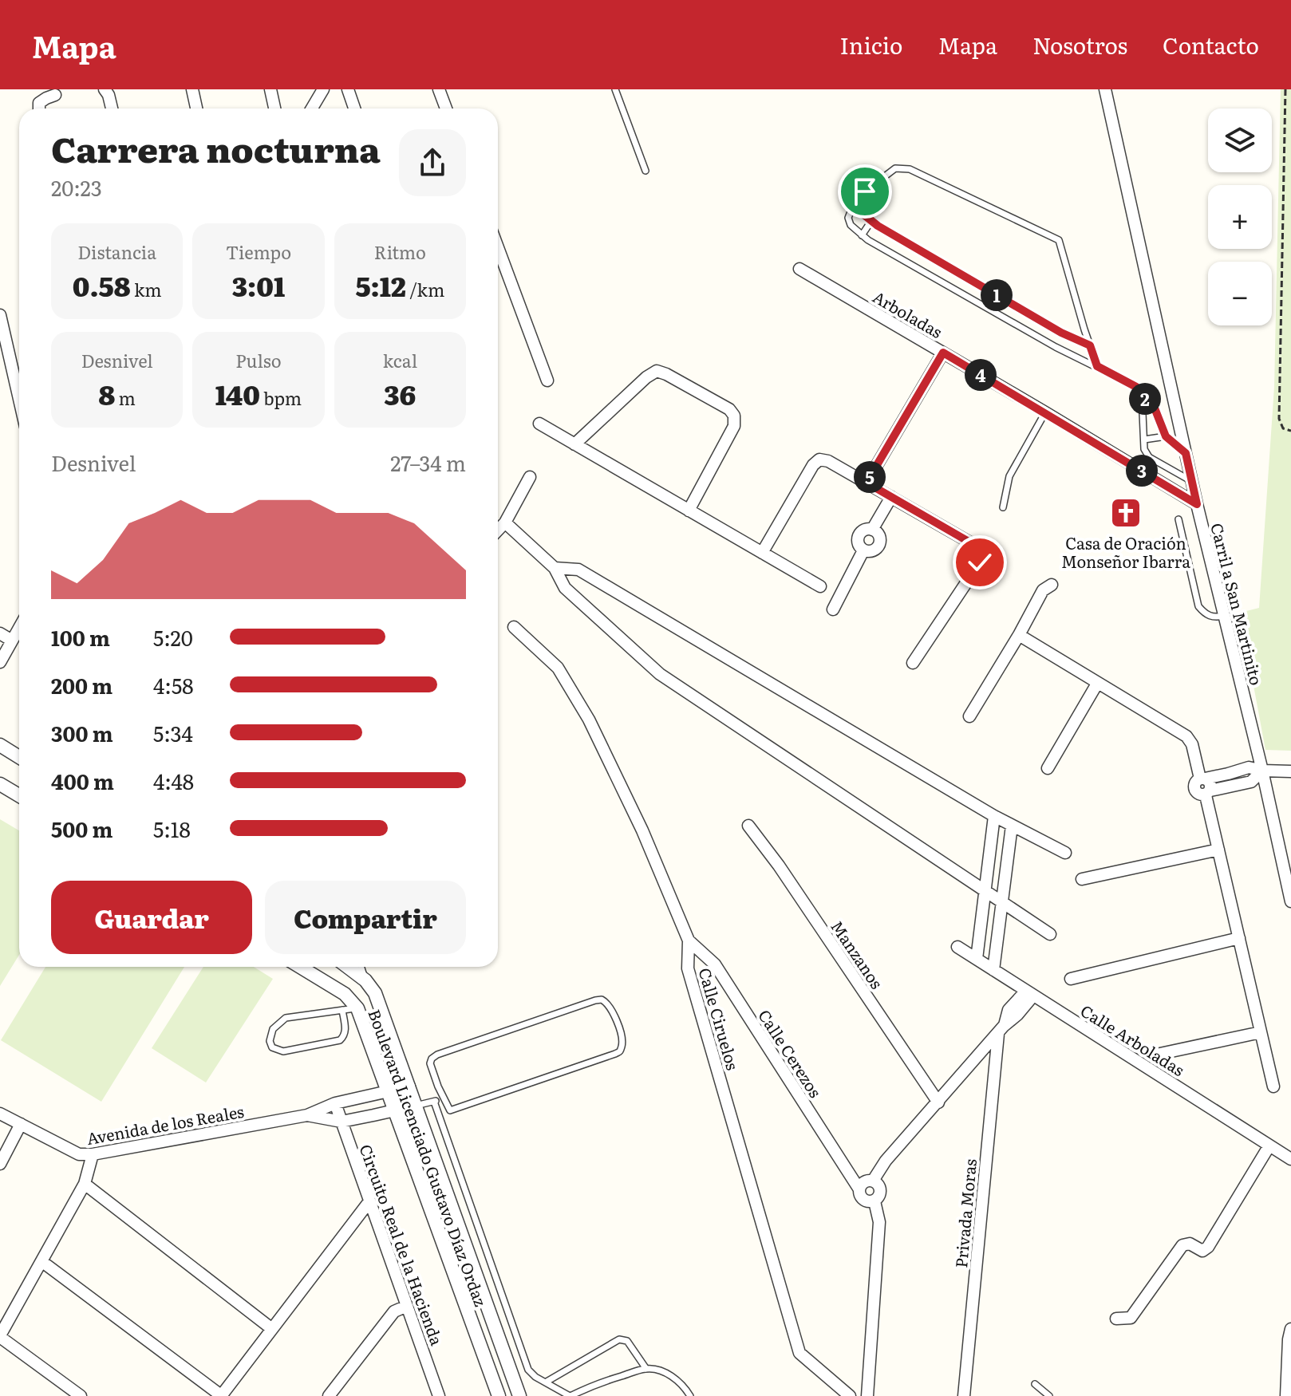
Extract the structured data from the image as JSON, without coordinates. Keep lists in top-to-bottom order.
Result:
{
  "streets": {
    "street": [
      "Arboladas",
      "Carril a San Martinito",
      "Manzanos",
      "Calle Ciruelos",
      "Calle Arboladas",
      "Calle Cerezos",
      "Avenida de los Reales",
      "Boulevard Licenciado Gustavo Díaz Ordaz",
      "Privada Moras",
      "Circuito Real de la Hacienda"
    ]
  },
  "crossings": [
    ["Arboladas", "Carril a San Martinito"],
    ["Calle Ciruelos", "Calle Cerezos"],
    ["Avenida de los Reales", "Boulevard Licenciado Gustavo Díaz Ordaz"],
    ["Avenida de los Reales", "Circuito Real de la Hacienda"]
  ],
  "places": {
    "church": ["Casa de Oración Monseñor Ibarra"]
  },
  "page": {
    "header": "Mapa",
    "nav": [
      "Inicio",
      "Mapa",
      "Nosotros",
      "Contacto"
    ],
    "map_buttons": ["+", "−"],
    "heading": ["Carrera nocturna", "20:23"],
    "stats": [
      ["Distancia", "0.58 km"],
      ["Tiempo", "3:01"],
      ["Ritmo", "5:12 /km"],
      ["Desnivel", "8 m"],
      ["Pulso", "140 bpm"],
      ["kcal", "36"]
    ],
    "pins": [
      "1",
      "4",
      "2",
      "3",
      "5"
    ],
    "chart": ["Desnivel", "27–34 m"],
    "list": [
      {
        "name": "100 m",
        "note": "5:20"
      },
      {
        "name": "200 m",
        "note": "4:58"
      },
      {
        "name": "300 m",
        "note": "5:34"
      },
      {
        "name": "400 m",
        "note": "4:48"
      },
      {
        "name": "500 m",
        "note": "5:18"
      }
    ],
    "buttons": ["Guardar", "Compartir"]
  }
}
